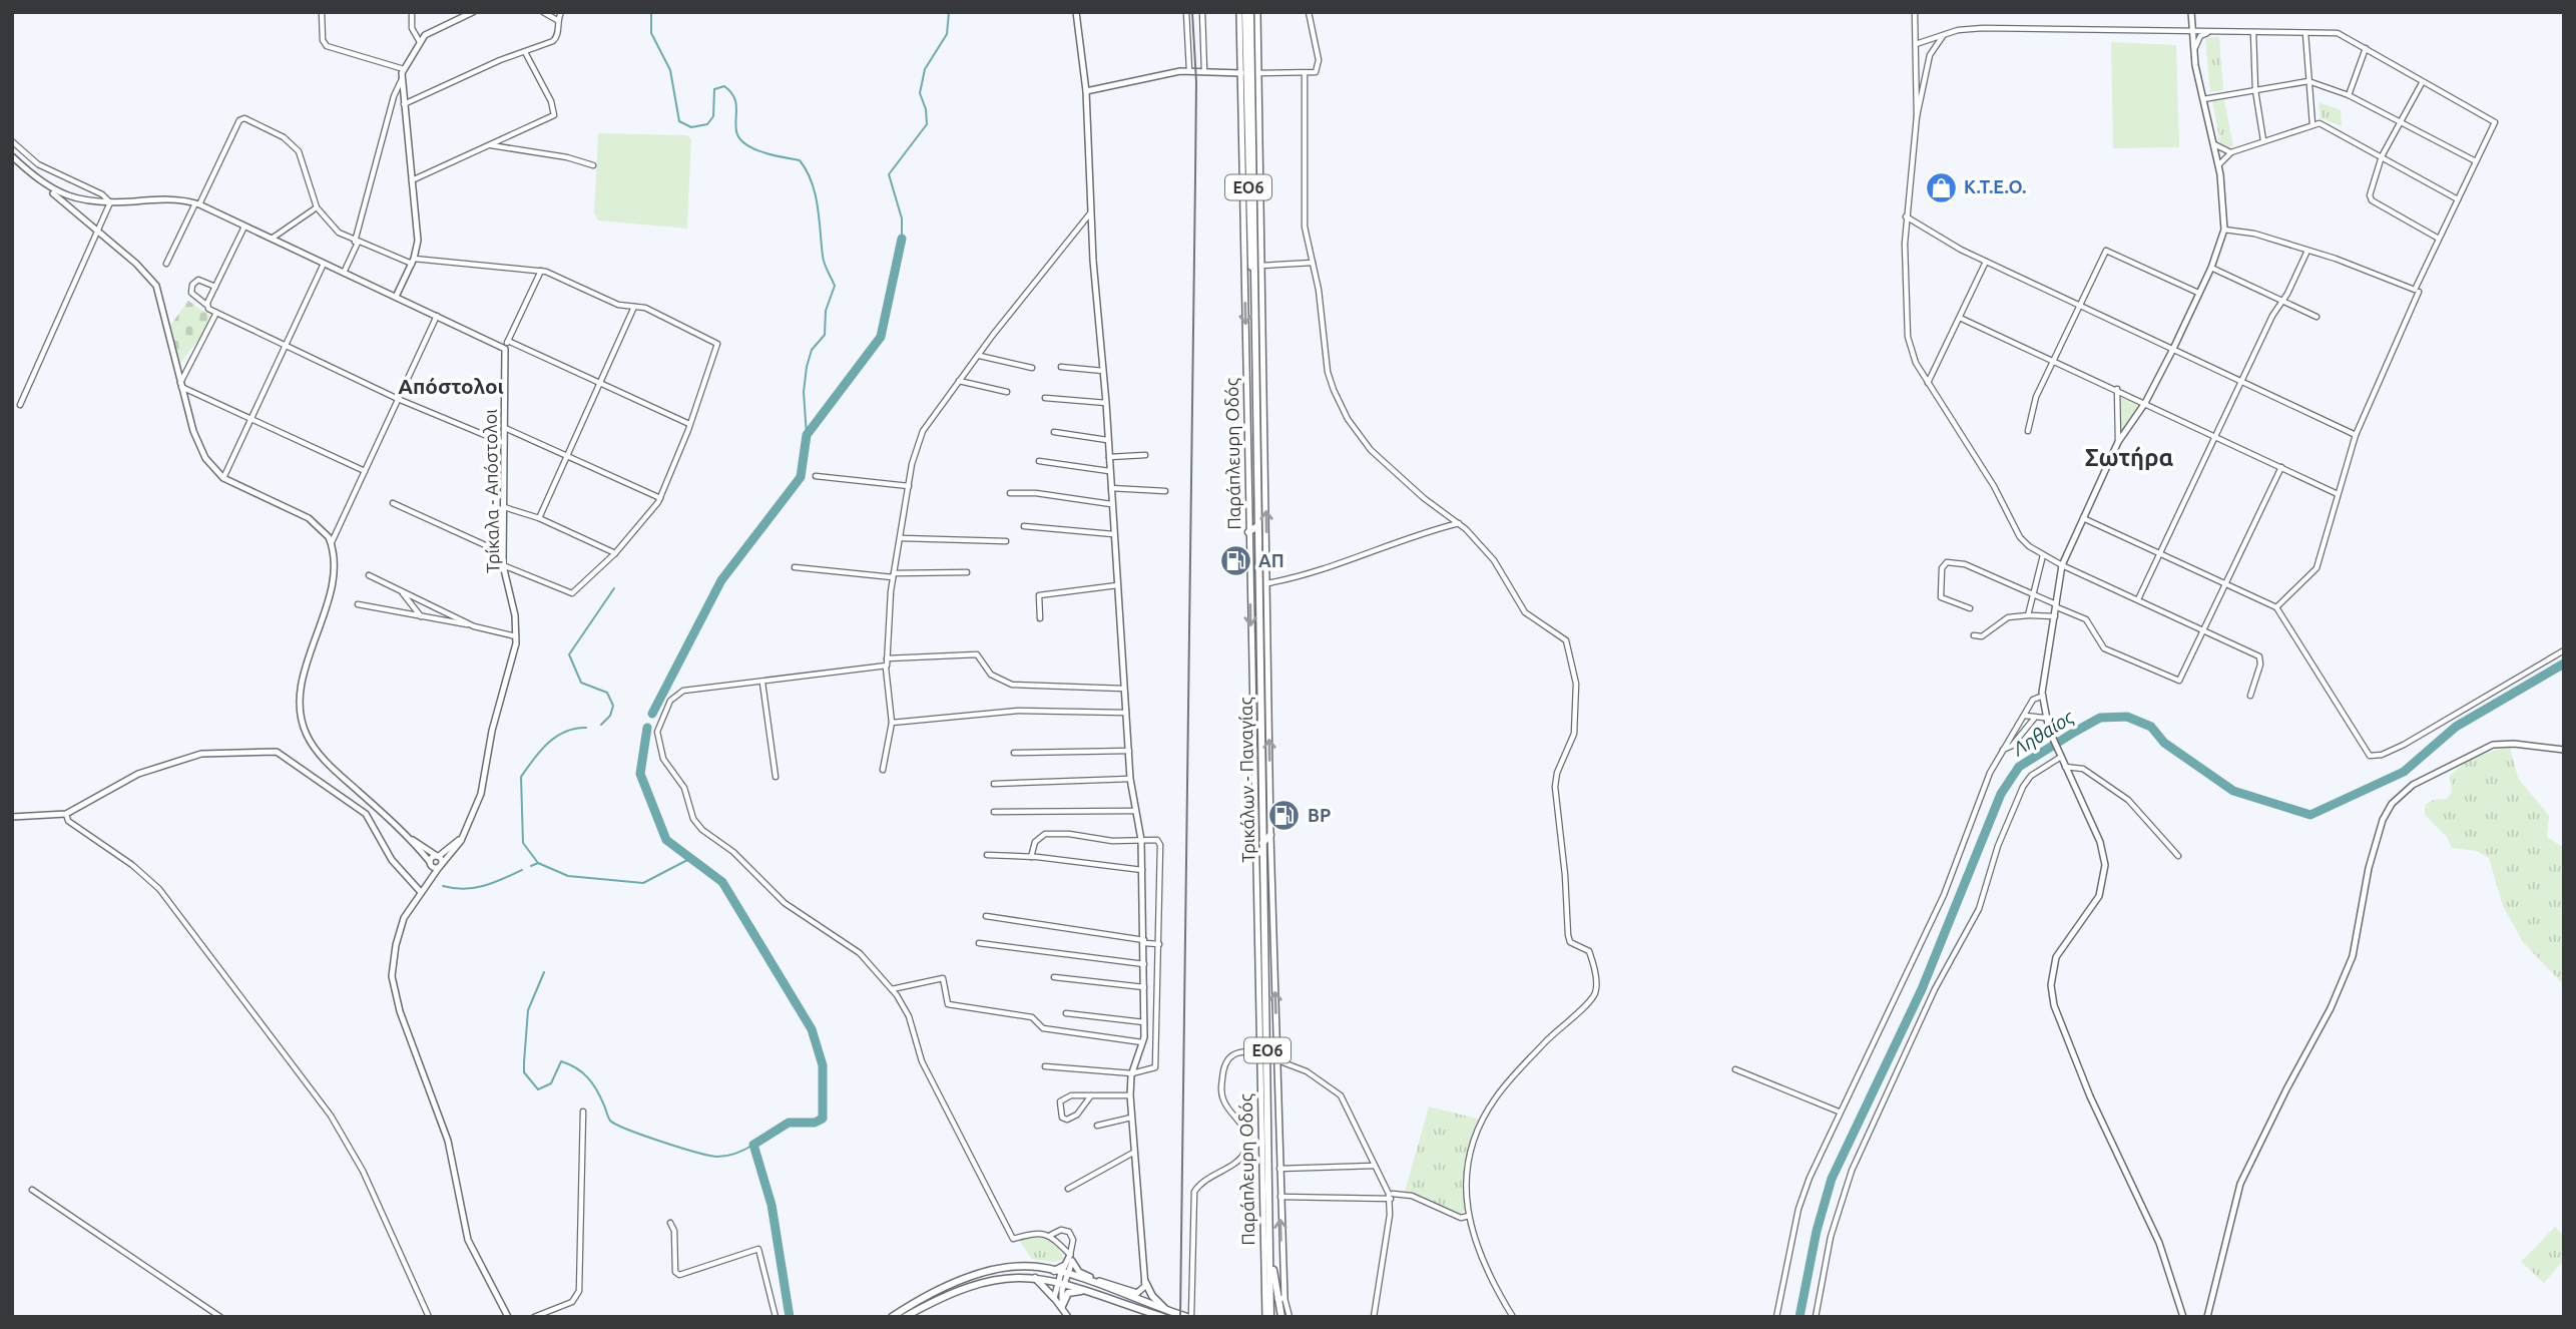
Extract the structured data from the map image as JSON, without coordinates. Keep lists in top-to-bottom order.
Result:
{
  "streets": {
    "main road": ["ΕΟ6", "Τρικάλων - Παναγίας"],
    "street": ["Παράπλευρη Οδός", "Τρίκαλα - Απόστολοι"]
  },
  "crossings": [
    ["Παράπλευρη Οδός", "Τρικάλων - Παναγίας"]
  ],
  "districts": ["Απόστολοι", "Σωτήρα"],
  "water": ["Ληθαίος"],
  "places": {
    "shop": ["Κ.Τ.Ε.Ο."],
    "fuel station": ["ΑΠ", "BP"]
  }
}
